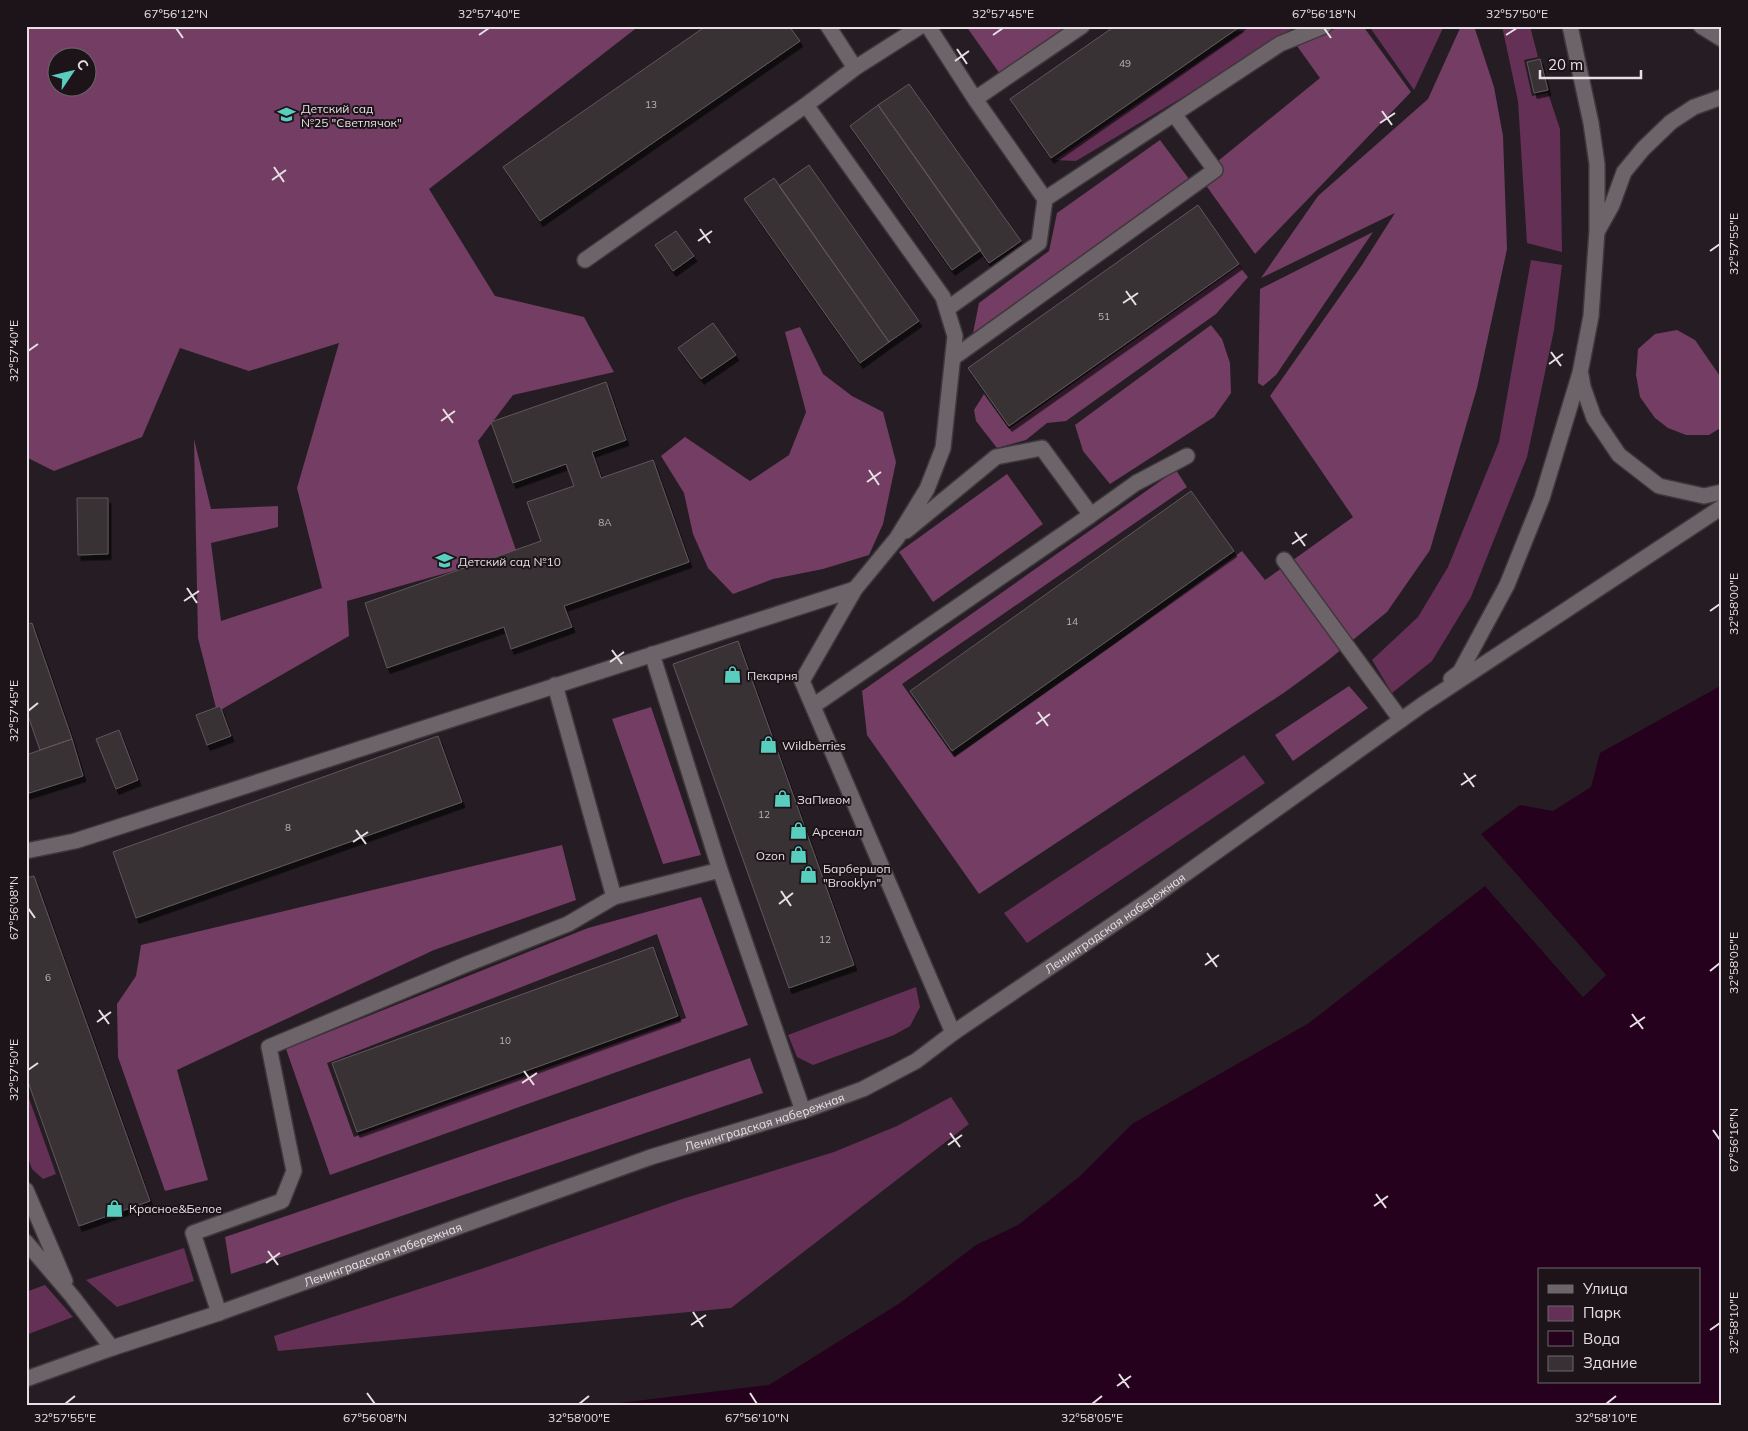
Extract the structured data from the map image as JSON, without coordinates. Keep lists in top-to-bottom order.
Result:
{
  "streets": {
    "main road": ["Ленинградская набережная"]
  },
  "places": {
    "school or university": ["Детский сад №25 \"Светлячок\"", "Детский сад №10"],
    "shop": [
      "Пекарня",
      "Wildberries",
      "ЗаПивом",
      "Арсенал",
      "Ozon",
      "Барбершоп \"Brоoklyn\"",
      "Красное&Белое"
    ]
  },
  "house_numbers": [
    "49",
    "13",
    "51",
    "8А",
    "14",
    "12",
    "8",
    "12",
    "6",
    "10"
  ],
  "legend": [
    "Улица",
    "Парк",
    "Вода",
    "Здание"
  ],
  "scale_bar": "20 m",
  "north": "top right",
  "coordinates": [
    "67°56'12\"N",
    "32°57'40\"E",
    "32°57'45\"E",
    "67°56'18\"N",
    "32°57'50\"E",
    "32°57'55\"E",
    "32°58'00\"E",
    "67°56'08\"N",
    "32°58'05\"E",
    "67°56'16\"N",
    "32°58'10\"E",
    "67°56'10\"N"
  ]
}
